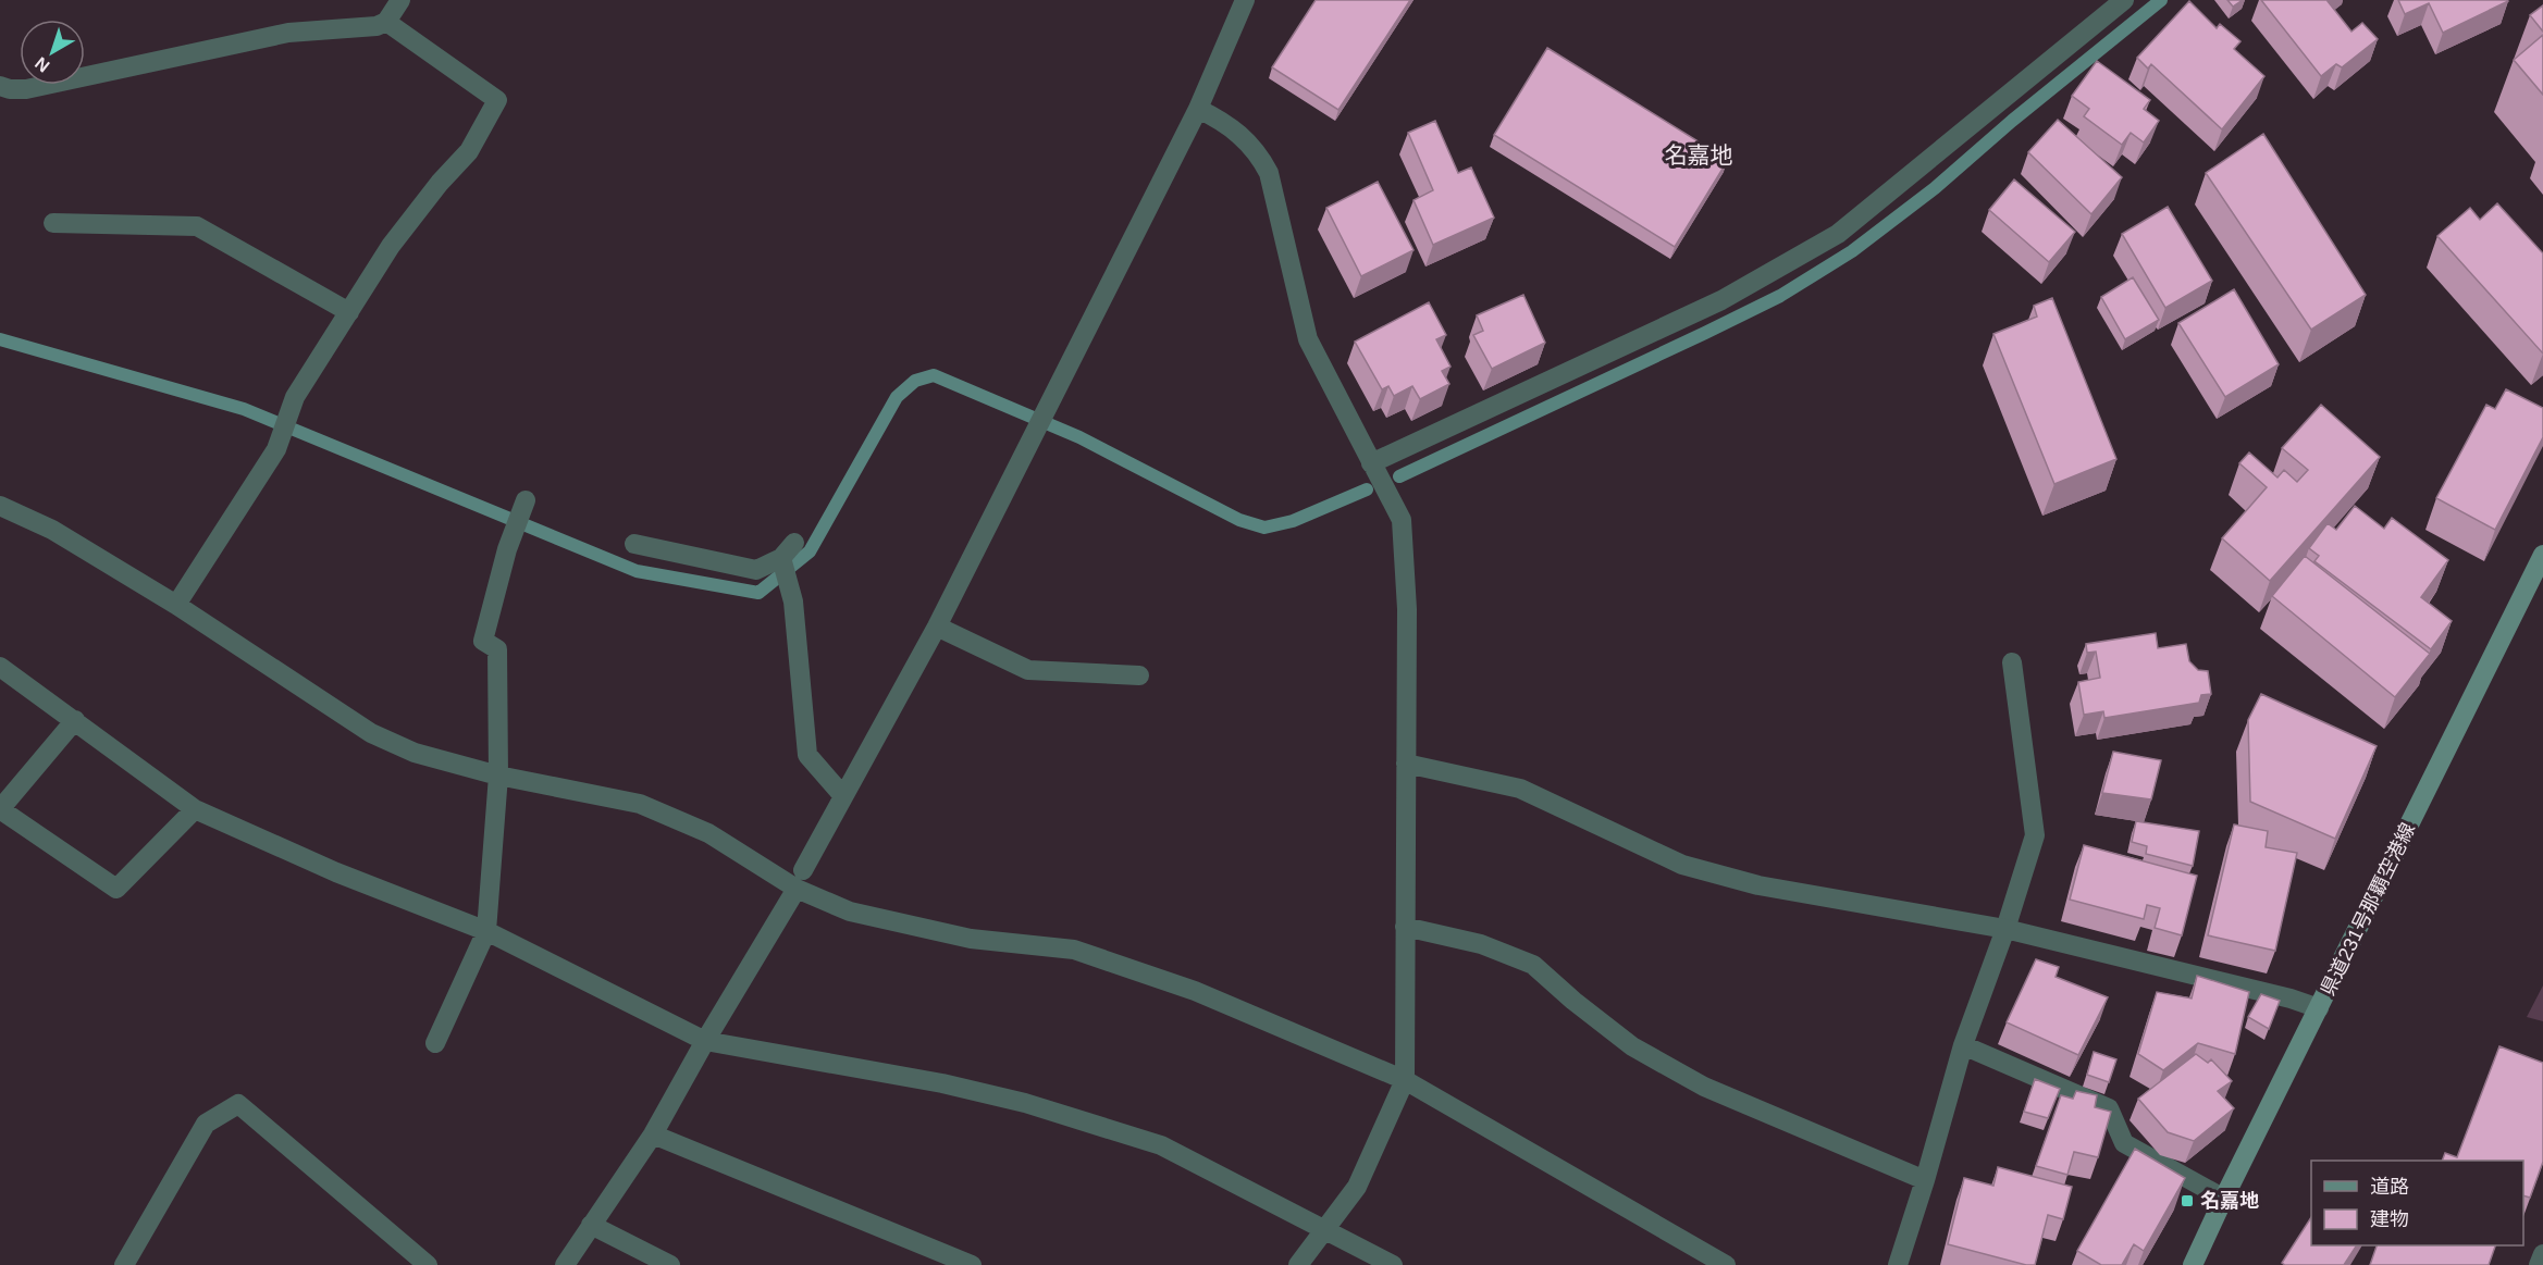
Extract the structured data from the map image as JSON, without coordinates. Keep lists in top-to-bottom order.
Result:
{
  "streets": {
    "main road": ["県道231号那覇空港線"]
  },
  "districts": ["名嘉地"],
  "places": {
    "transit": ["名嘉地"]
  },
  "legend": ["道路", "建物"],
  "north": "bottom left"
}
